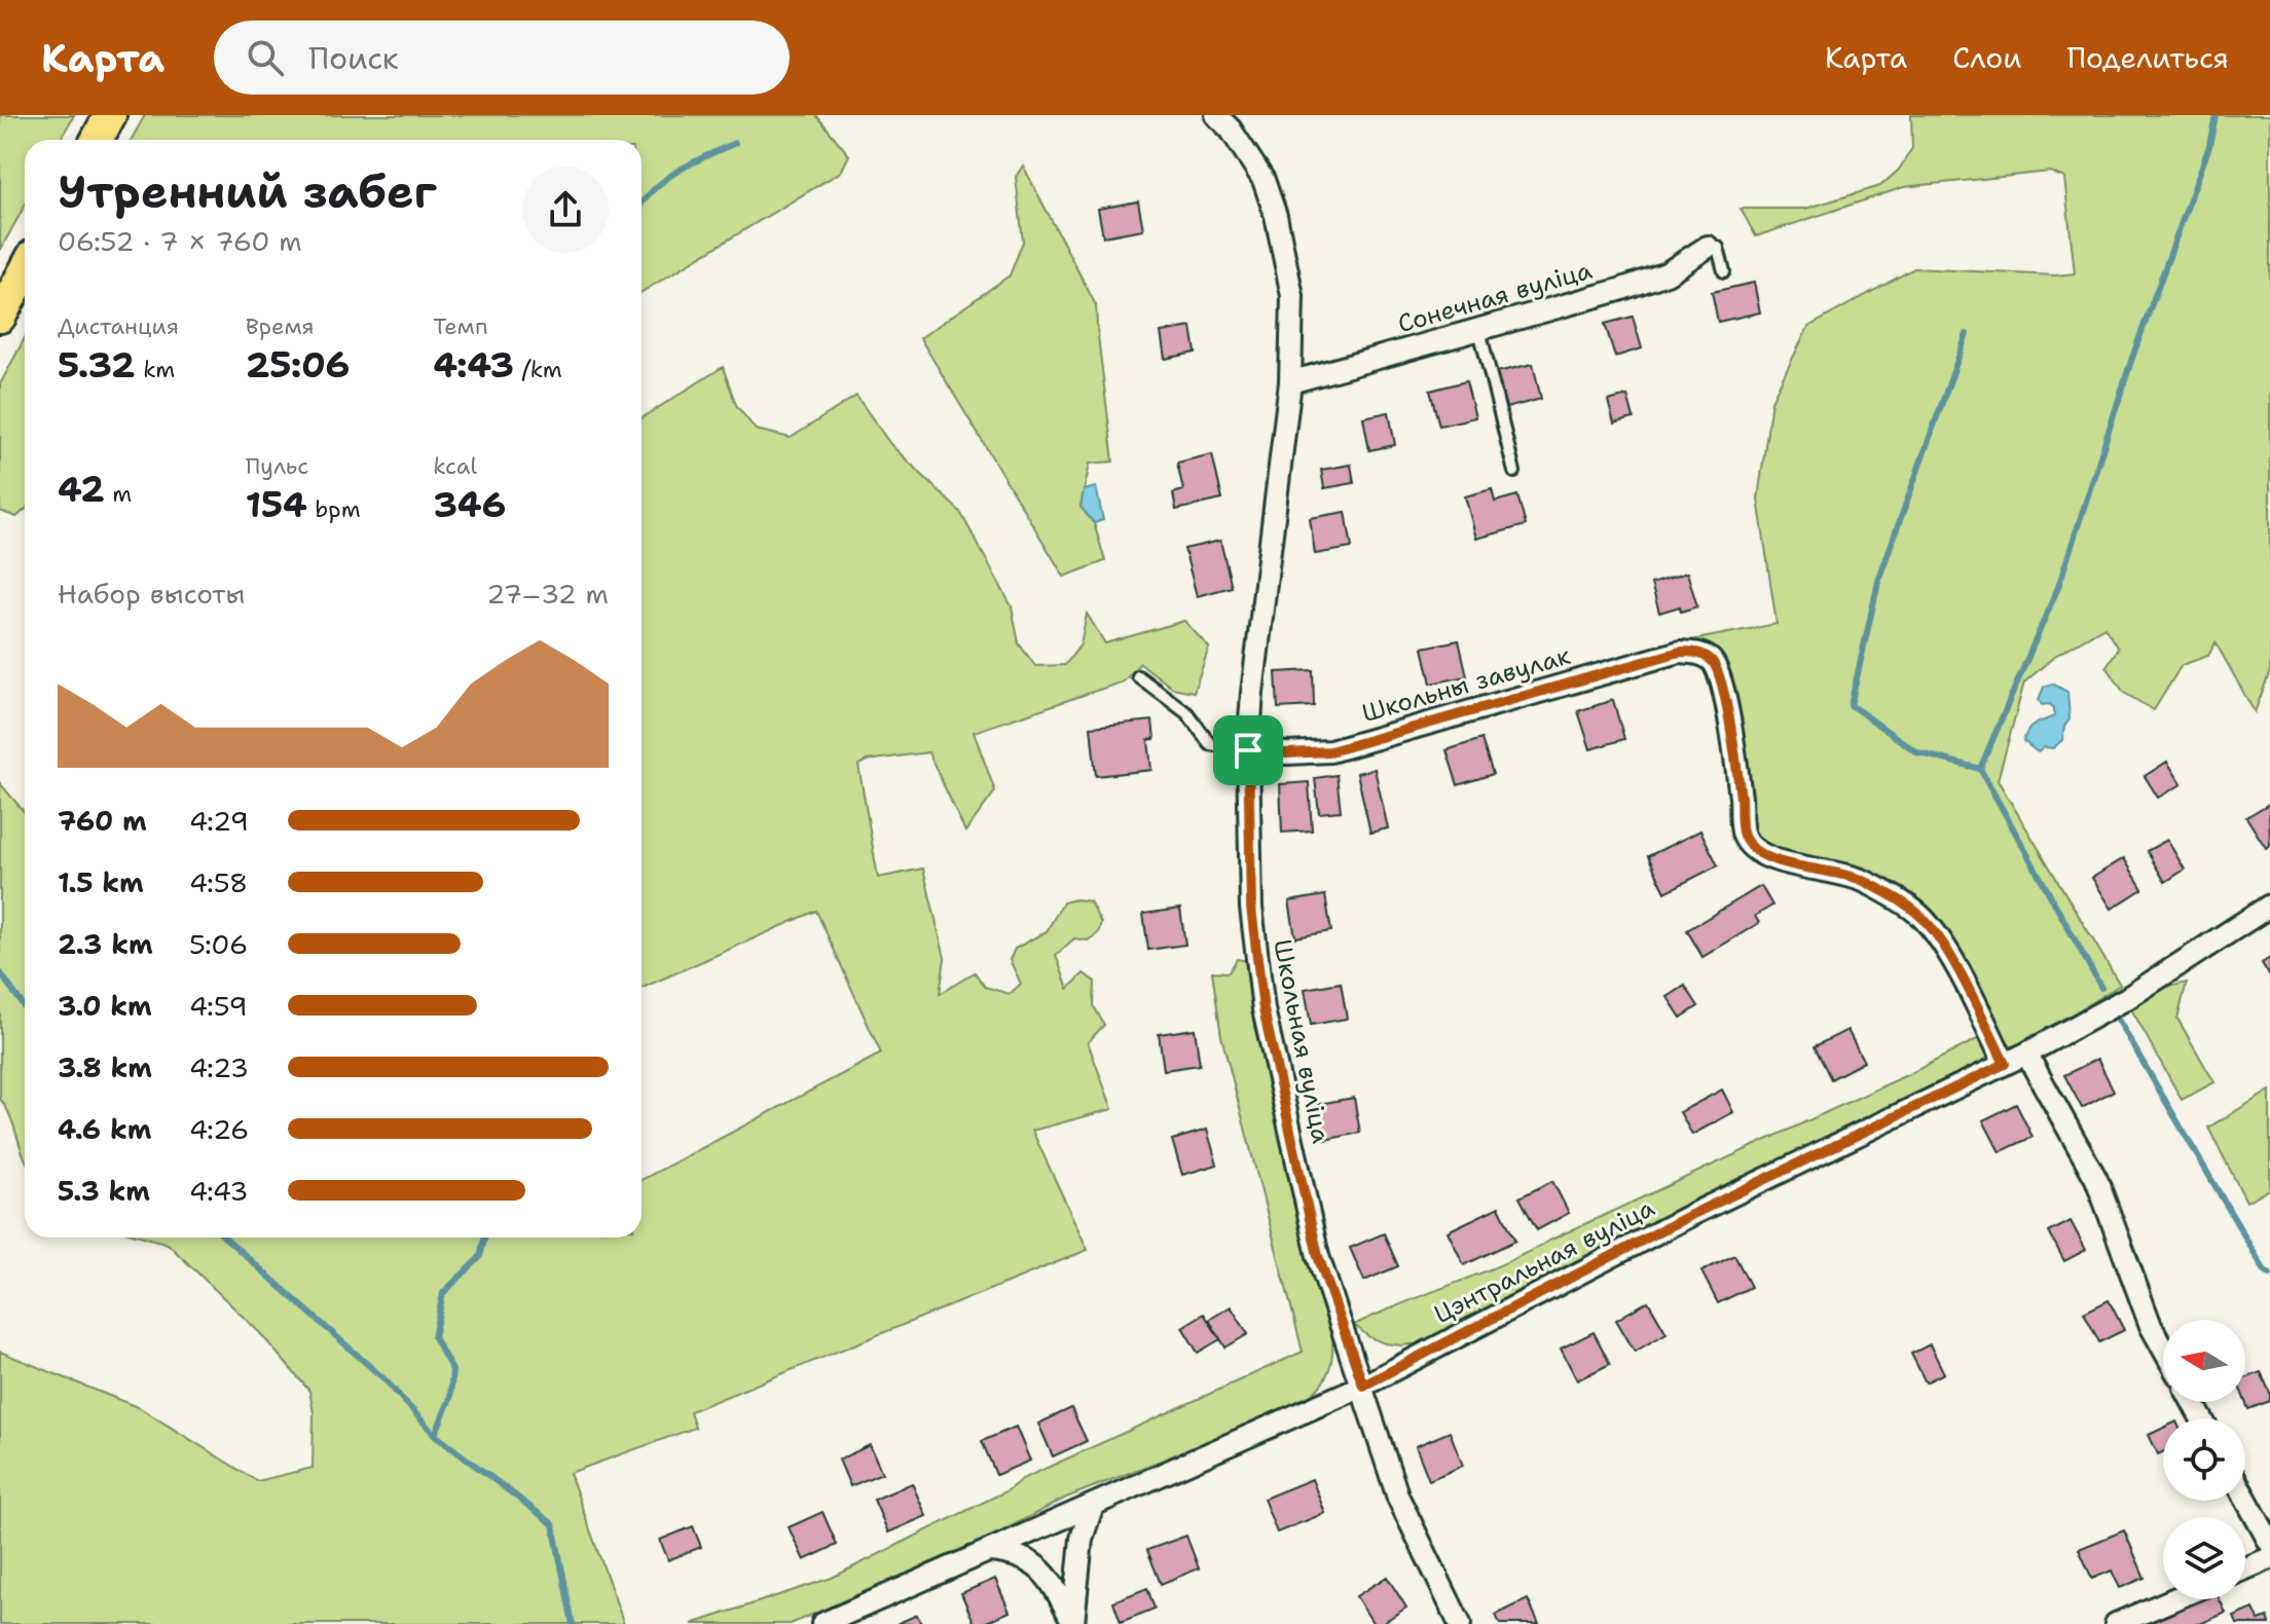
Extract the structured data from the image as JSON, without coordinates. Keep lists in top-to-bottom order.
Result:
{
  "streets": {
    "street": [
      "Сонечная вуліца",
      "Школьны завулак",
      "Школьная вуліца",
      "Цэнтральная вуліца"
    ]
  },
  "crossings": [
    ["Сонечная вуліца", "Школьная вуліца"],
    ["Школьны завулак", "Школьная вуліца"],
    ["Школьны завулак", "Цэнтральная вуліца"],
    ["Школьная вуліца", "Цэнтральная вуліца"]
  ],
  "north": "left",
  "page": {
    "header": "Карта",
    "search": "Поиск",
    "nav": ["Карта", "Слои", "Поделиться"],
    "heading": ["Утренний забег", "06:52 · 7 × 760 m"],
    "stats": [
      ["Дистанция", "5.32 km"],
      ["Время", "25:06"],
      ["Темп", "4:43 /km"],
      ["42 m"],
      ["Пульс", "154 bpm"],
      ["kcal", "346"]
    ],
    "chart": ["Набор высоты", "27–32 m"],
    "list": [
      {
        "name": "760 m",
        "note": "4:29"
      },
      {
        "name": "1.5 km",
        "note": "4:58"
      },
      {
        "name": "2.3 km",
        "note": "5:06"
      },
      {
        "name": "3.0 km",
        "note": "4:59"
      },
      {
        "name": "3.8 km",
        "note": "4:23"
      },
      {
        "name": "4.6 km",
        "note": "4:26"
      },
      {
        "name": "5.3 km",
        "note": "4:43"
      }
    ]
  }
}
